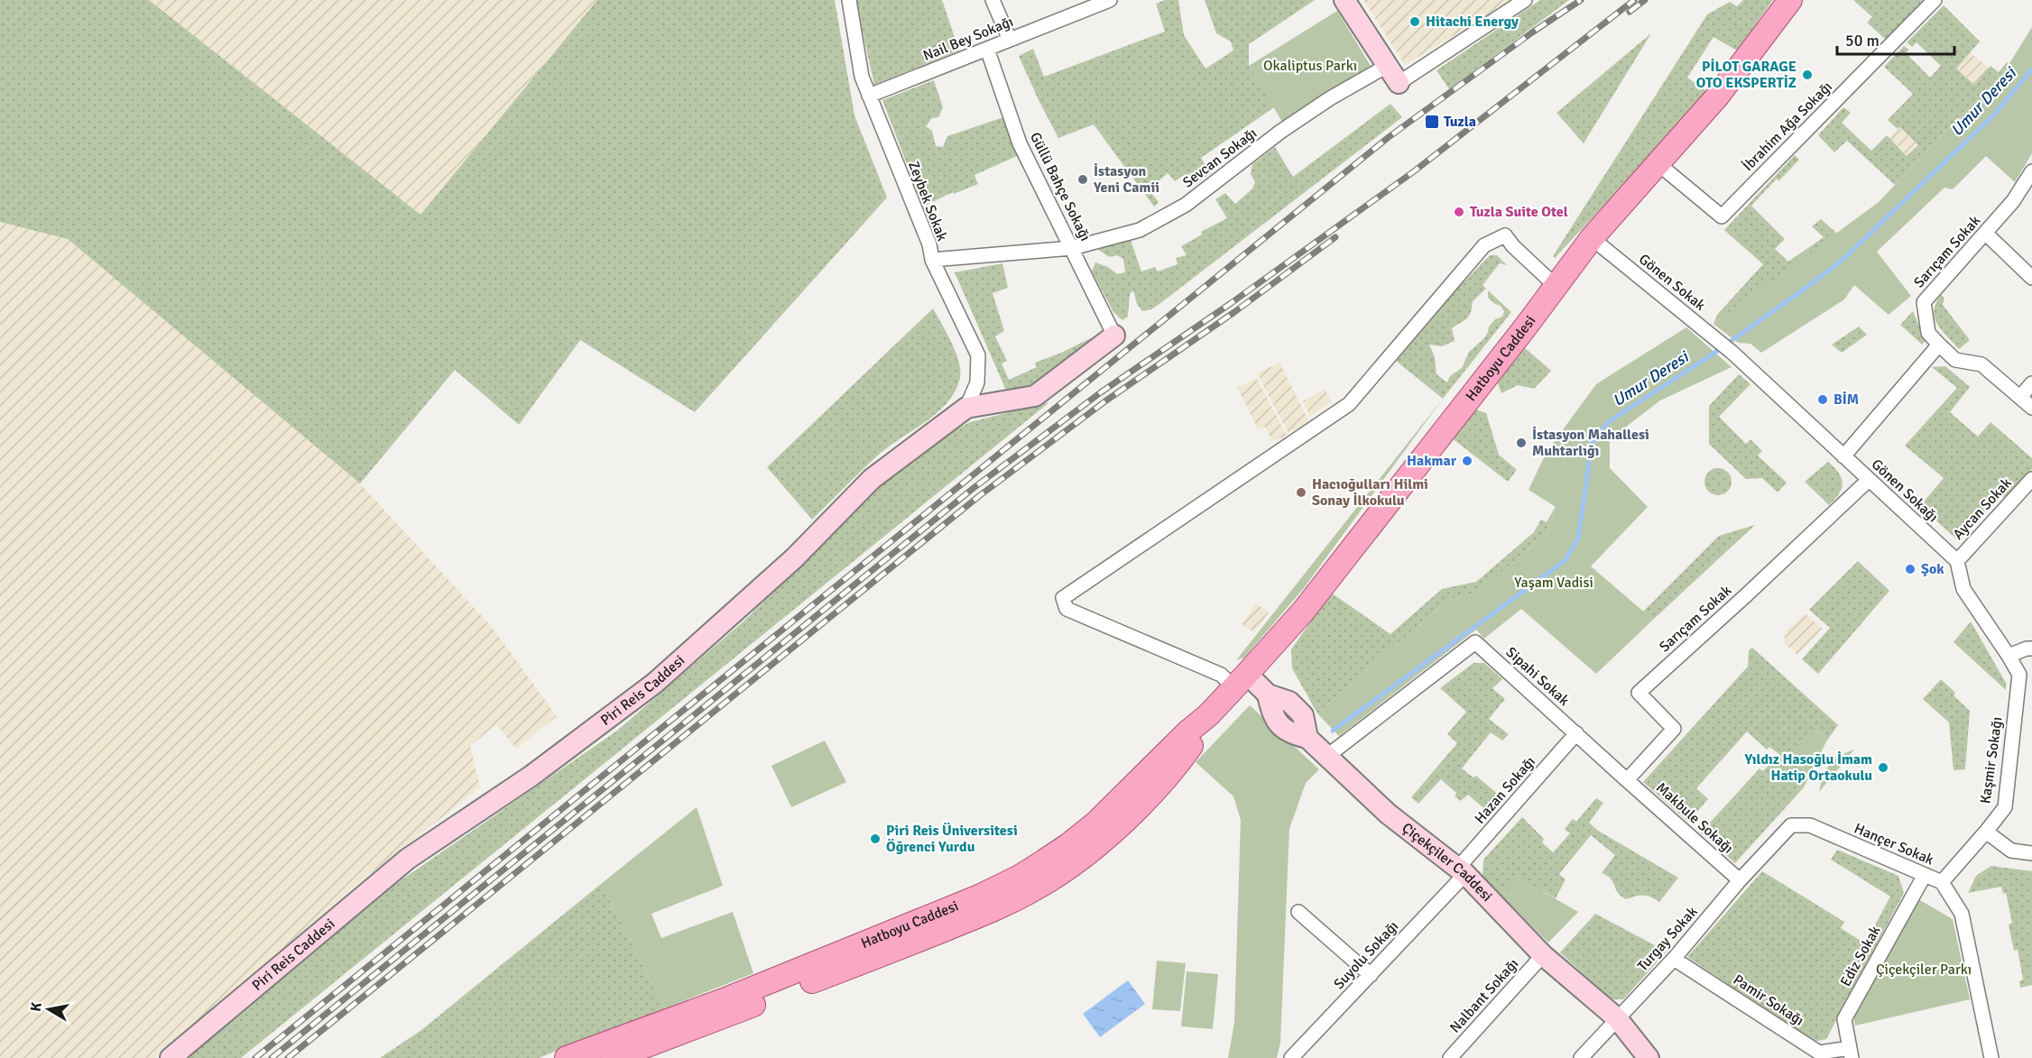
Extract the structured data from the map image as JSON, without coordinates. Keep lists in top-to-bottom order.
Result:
{
  "streets": {
    "main road": ["Hatboyu Caddesi"],
    "street": [
      "Nail Bey Sokağı",
      "İbrahim Ağa Sokağı",
      "Sevcan Sokağı",
      "Güllü Bahçe Sokağı",
      "Zeybek Sokak",
      "Sarıçam Sokak",
      "Gönen Sokak",
      "Gönen Sokağı",
      "Aycan Sokak",
      "Sipahi Sokak",
      "Piri Reis Caddesi",
      "Kaşmir Sokağı",
      "Hazan Sokağı",
      "Makbule Sokağı",
      "Hançer Sokak",
      "Çiçekçiler Caddesi",
      "Turgay Sokak",
      "Suyolu Sokağı",
      "Ediz Sokak",
      "Nalbant Sokağı",
      "Pamir Sokağı"
    ]
  },
  "crossings": [
    ["Nail Bey Sokağı", "Güllü Bahçe Sokağı"],
    ["Nail Bey Sokağı", "Zeybek Sokak"],
    ["İbrahim Ağa Sokağı", "Hatboyu Caddesi"],
    ["Sevcan Sokağı", "Güllü Bahçe Sokağı"],
    ["Sevcan Sokağı", "Zeybek Sokak"],
    ["Güllü Bahçe Sokağı", "Piri Reis Caddesi"],
    ["Zeybek Sokak", "Piri Reis Caddesi"],
    ["Sarıçam Sokak", "Gönen Sokağı"],
    ["Sarıçam Sokak", "Sipahi Sokak"],
    ["Sarıçam Sokak", "Makbule Sokağı"],
    ["Gönen Sokak", "Hatboyu Caddesi"],
    ["Gönen Sokak", "Gönen Sokağı"],
    ["Hatboyu Caddesi", "Çiçekçiler Caddesi"],
    ["Gönen Sokağı", "Aycan Sokak"],
    ["Sipahi Sokak", "Hazan Sokağı"],
    ["Sipahi Sokak", "Makbule Sokağı"],
    ["Sipahi Sokak", "Çiçekçiler Caddesi"],
    ["Kaşmir Sokağı", "Hançer Sokak"],
    ["Hazan Sokağı", "Çiçekçiler Caddesi"],
    ["Hazan Sokağı", "Suyolu Sokağı"],
    ["Makbule Sokağı", "Hançer Sokak"],
    ["Makbule Sokağı", "Turgay Sokak"],
    ["Hançer Sokak", "Turgay Sokak"],
    ["Hançer Sokak", "Ediz Sokak"],
    ["Çiçekçiler Caddesi", "Turgay Sokak"],
    ["Çiçekçiler Caddesi", "Suyolu Sokağı"],
    ["Çiçekçiler Caddesi", "Nalbant Sokağı"],
    ["Turgay Sokak", "Pamir Sokağı"],
    ["Ediz Sokak", "Pamir Sokağı"]
  ],
  "water": ["Umur Deresi"],
  "parks": ["Okaliptus Parkı", "Yaşam Vadisi", "Çiçekçiler Parkı"],
  "places": {
    "other": [
      "Hitachi Energy",
      "PİLOT GARAGE OTO EKSPERTİZ",
      "İstasyon Yeni Camii",
      "Tuzla Suite Otel",
      "BİM",
      "İstasyon Mahallesi Muhtarlığı",
      "Hakmar",
      "Hacıoğulları Hilmi Sonay İlkokulu",
      "Şok",
      "Yıldız Hasoğlu İmam Hatip Ortaokulu",
      "Piri Reis Üniversitesi Öğrenci Yurdu"
    ],
    "transit": ["Tuzla"]
  },
  "scale_bar": "50 m",
  "north": "left"
}
